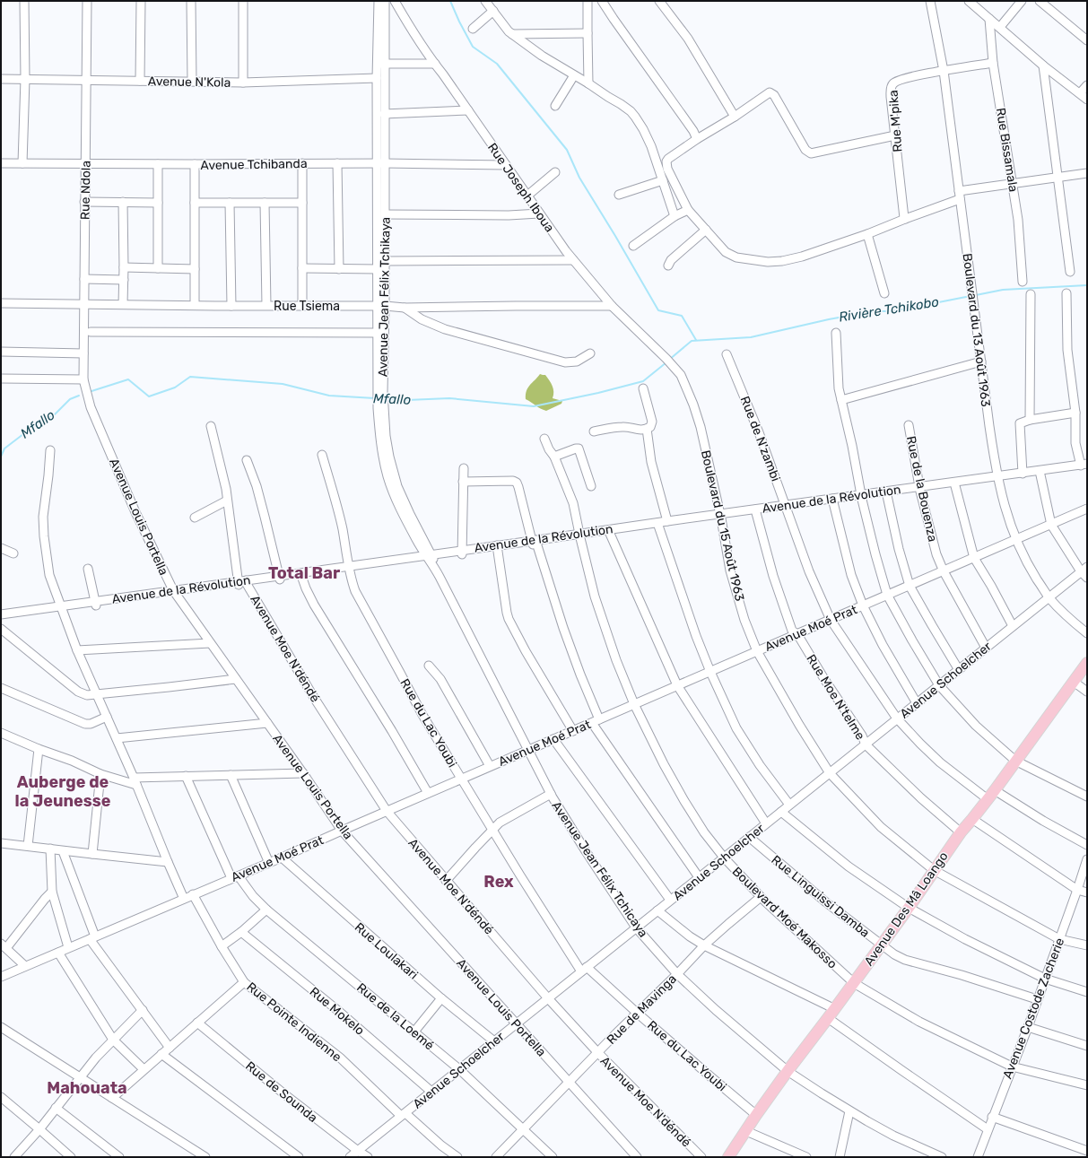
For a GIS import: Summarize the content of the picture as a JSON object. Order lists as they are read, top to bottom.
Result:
{
  "streets": {
    "main road": ["Avenue Des Mâ Loango"],
    "street": [
      "Avenue N'Kola",
      "Rue M'pika",
      "Rue Bissamala",
      "Avenue Tchibanda",
      "Rue Joseph Iboua",
      "Rue Ndola",
      "Avenue Jean Félix Tchikaya",
      "Rue Tsiema",
      "Boulevard du 13 Août 1963",
      "Rue de N'zambi",
      "Rue de la Bouenza",
      "Avenue de la Révolution",
      "Avenue Louis Portella",
      "Boulevard du 15 Août 1963",
      "Avenue Moé Prat",
      "Avenue Moe N'déndé",
      "Avenue Schoelcher",
      "Rue Moe N'telme",
      "Rue du Lac Youbi",
      "Avenue Jean Félix Tchicaya",
      "Rue Linguissi Damba",
      "Boulevard Moé Makosso",
      "Rue Loulakari",
      "Avenue Costode Zacherie",
      "Rue de Mavinga",
      "Rue Mokelo",
      "Rue de la Loemé",
      "Rue Pointe Indienne",
      "Rue de Sounda"
    ]
  },
  "crossings": [
    ["Avenue N'Kola", "Rue Ndola"],
    ["Avenue N'Kola", "Avenue Jean Félix Tchikaya"],
    ["Rue M'pika", "Rue Bissamala"],
    ["Rue M'pika", "Boulevard du 13 Août 1963"],
    ["Avenue Tchibanda", "Rue Joseph Iboua"],
    ["Avenue Tchibanda", "Rue Ndola"],
    ["Avenue Tchibanda", "Avenue Jean Félix Tchikaya"],
    ["Rue Joseph Iboua", "Rue Tsiema"],
    ["Rue Joseph Iboua", "Boulevard du 15 Août 1963"],
    ["Rue Ndola", "Rue Tsiema"],
    ["Rue Ndola", "Avenue Louis Portella"],
    ["Avenue Jean Félix Tchikaya", "Rue Tsiema"],
    ["Avenue Jean Félix Tchikaya", "Avenue de la Révolution"],
    ["Avenue Jean Félix Tchikaya", "Avenue Jean Félix Tchicaya"],
    ["Boulevard du 13 Août 1963", "Avenue de la Révolution"],
    ["Boulevard du 13 Août 1963", "Avenue Moé Prat"],
    ["Boulevard du 13 Août 1963", "Avenue Schoelcher"],
    ["Rue de N'zambi", "Avenue de la Révolution"],
    ["Rue de N'zambi", "Avenue Moé Prat"],
    ["Rue de N'zambi", "Avenue Schoelcher"],
    ["Rue de N'zambi", "Avenue Des Mâ Loango"],
    ["Rue de la Bouenza", "Avenue de la Révolution"],
    ["Rue de la Bouenza", "Avenue Moé Prat"],
    ["Rue de la Bouenza", "Avenue Schoelcher"],
    ["Avenue de la Révolution", "Avenue Louis Portella"],
    ["Avenue de la Révolution", "Boulevard du 15 Août 1963"],
    ["Avenue de la Révolution", "Avenue Moe N'déndé"],
    ["Avenue de la Révolution", "Rue Moe N'telme"],
    ["Avenue de la Révolution", "Rue du Lac Youbi"],
    ["Avenue de la Révolution", "Avenue Jean Félix Tchicaya"],
    ["Avenue de la Révolution", "Boulevard Moé Makosso"],
    ["Avenue Louis Portella", "Avenue Moé Prat"],
    ["Avenue Louis Portella", "Avenue Schoelcher"],
    ["Avenue Louis Portella", "Rue de Mavinga"],
    ["Boulevard du 15 Août 1963", "Avenue Moé Prat"],
    ["Boulevard du 15 Août 1963", "Avenue Schoelcher"],
    ["Boulevard du 15 Août 1963", "Avenue Des Mâ Loango"],
    ["Boulevard du 15 Août 1963", "Avenue Costode Zacherie"],
    ["Avenue Moé Prat", "Avenue Moe N'déndé"],
    ["Avenue Moé Prat", "Rue Moe N'telme"],
    ["Avenue Moé Prat", "Rue du Lac Youbi"],
    ["Avenue Moé Prat", "Avenue Jean Félix Tchicaya"],
    ["Avenue Moé Prat", "Boulevard Moé Makosso"],
    ["Avenue Moé Prat", "Rue Loulakari"],
    ["Avenue Moé Prat", "Rue de la Loemé"],
    ["Avenue Moé Prat", "Rue Pointe Indienne"],
    ["Avenue Moe N'déndé", "Avenue Schoelcher"],
    ["Avenue Moe N'déndé", "Rue de Mavinga"],
    ["Avenue Schoelcher", "Rue Moe N'telme"],
    ["Avenue Schoelcher", "Rue du Lac Youbi"],
    ["Avenue Schoelcher", "Avenue Jean Félix Tchicaya"],
    ["Avenue Schoelcher", "Rue Linguissi Damba"],
    ["Avenue Schoelcher", "Boulevard Moé Makosso"],
    ["Avenue Schoelcher", "Rue Loulakari"],
    ["Avenue Schoelcher", "Rue Mokelo"],
    ["Avenue Schoelcher", "Rue de la Loemé"],
    ["Avenue Schoelcher", "Rue Pointe Indienne"],
    ["Avenue Schoelcher", "Rue de Sounda"],
    ["Rue Moe N'telme", "Avenue Des Mâ Loango"],
    ["Rue du Lac Youbi", "Avenue Des Mâ Loango"],
    ["Rue du Lac Youbi", "Rue de Mavinga"],
    ["Avenue Jean Félix Tchicaya", "Avenue Des Mâ Loango"],
    ["Avenue Jean Félix Tchicaya", "Rue de Mavinga"],
    ["Rue Linguissi Damba", "Avenue Des Mâ Loango"],
    ["Rue Linguissi Damba", "Avenue Costode Zacherie"],
    ["Avenue Des Mâ Loango", "Boulevard Moé Makosso"],
    ["Boulevard Moé Makosso", "Avenue Costode Zacherie"],
    ["Boulevard Moé Makosso", "Rue de Mavinga"],
    ["Rue de Mavinga", "Rue de la Loemé"]
  ],
  "districts": [
    "Total Bar",
    "Auberge de la Jeunesse",
    "Rex",
    "Mahouata"
  ],
  "water": ["Rivière Tchikobo", "Mfallo"]
}
